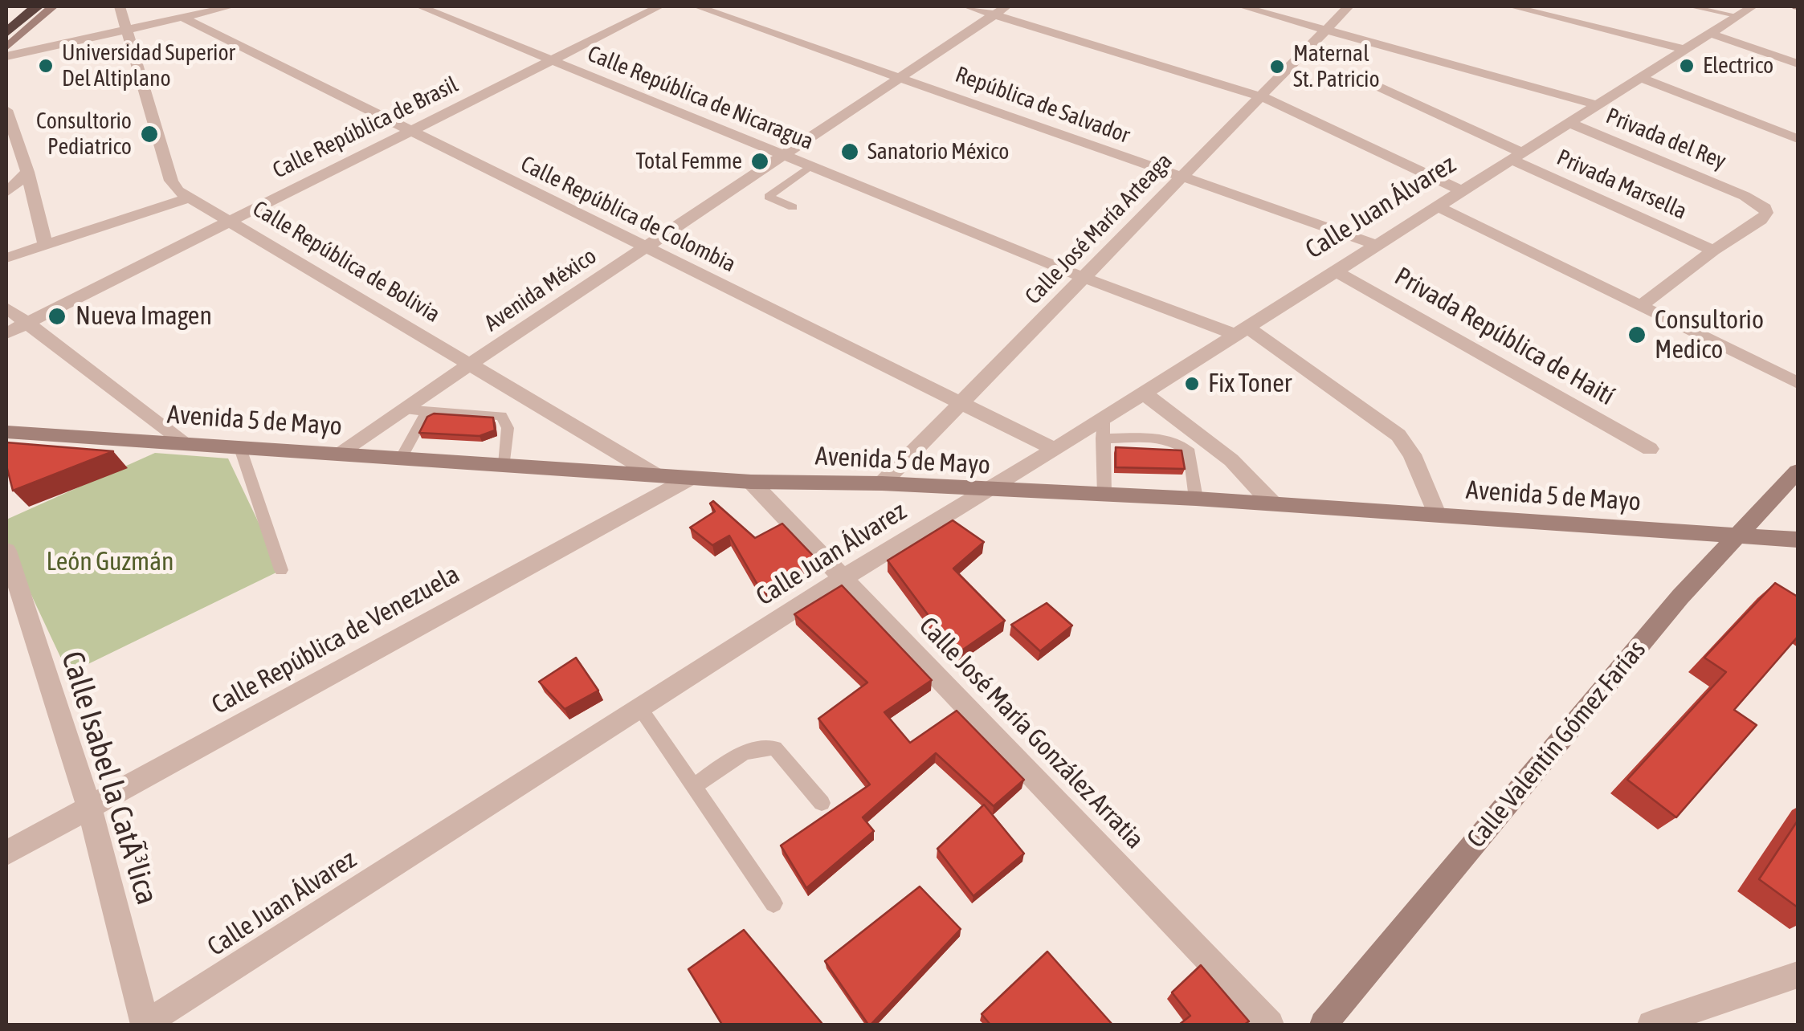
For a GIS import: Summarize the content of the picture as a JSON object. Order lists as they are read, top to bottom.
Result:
{
  "streets": {
    "main road": ["Avenida 5 de Mayo", "Calle Valentín Gómez Farías"],
    "street": [
      "Calle República de Nicaragua",
      "República de Salvador",
      "Calle República de Brasil",
      "Privada del Rey",
      "Privada Marsella",
      "Calle Juan Álvarez",
      "Calle República de Colombia",
      "Calle José María Arteaga",
      "Calle República de Bolivia",
      "Avenida México",
      "Privada República de Haití",
      "Calle República de Venezuela",
      "Calle José María González Arratia",
      "Calle Isabel la CatÃ³lica"
    ]
  },
  "crossings": [
    ["Calle República de Nicaragua", "Calle República de Brasil"],
    ["Calle República de Nicaragua", "Calle Juan Álvarez"],
    ["Calle República de Nicaragua", "Calle José María Arteaga"],
    ["Calle República de Nicaragua", "Avenida México"],
    ["Calle República de Nicaragua", "Avenida 5 de Mayo"],
    ["República de Salvador", "Calle Juan Álvarez"],
    ["República de Salvador", "Calle José María Arteaga"],
    ["República de Salvador", "Avenida México"],
    ["Calle República de Brasil", "Calle República de Colombia"],
    ["Calle República de Brasil", "Calle República de Bolivia"],
    ["Privada del Rey", "Privada Marsella"],
    ["Privada del Rey", "Calle Juan Álvarez"],
    ["Privada Marsella", "Calle Juan Álvarez"],
    ["Calle Juan Álvarez", "Calle República de Colombia"],
    ["Calle Juan Álvarez", "Privada República de Haití"],
    ["Calle Juan Álvarez", "Avenida 5 de Mayo"],
    ["Calle Juan Álvarez", "Calle José María González Arratia"],
    ["Calle Juan Álvarez", "Calle Isabel la CatÃ³lica"],
    ["Calle República de Colombia", "Calle José María Arteaga"],
    ["Calle República de Colombia", "Avenida México"],
    ["Calle José María Arteaga", "Avenida 5 de Mayo"],
    ["Calle República de Bolivia", "Avenida México"],
    ["Calle República de Bolivia", "Avenida 5 de Mayo"],
    ["Avenida México", "Avenida 5 de Mayo"],
    ["Avenida 5 de Mayo", "Calle República de Venezuela"],
    ["Avenida 5 de Mayo", "Calle José María González Arratia"],
    ["Avenida 5 de Mayo", "Calle Valentín Gómez Farías"],
    ["Calle República de Venezuela", "Calle Isabel la CatÃ³lica"]
  ],
  "parks": ["León Guzmán"],
  "places": [
    "Universidad Superior Del Altiplano",
    "Electrico",
    "Maternal St. Patricio",
    "Consultorio Pediatrico",
    "Sanatorio México",
    "Total Femme",
    "Nueva Imagen",
    "Consultorio Medico",
    "Fix Toner"
  ]
}
